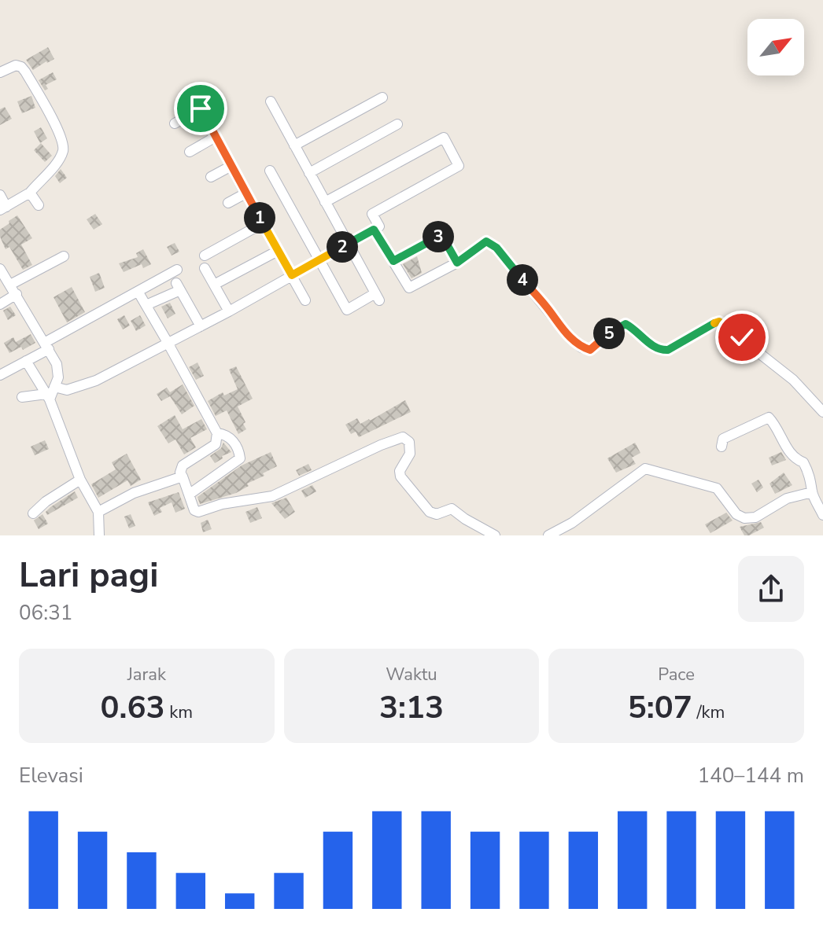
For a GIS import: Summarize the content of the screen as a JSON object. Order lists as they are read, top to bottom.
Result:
{
  "north": "top right",
  "page": {
    "pins": [
      "1",
      "3",
      "2",
      "4",
      "5"
    ],
    "heading": ["Lari pagi", "06:31"],
    "stats": [
      ["Jarak", "0.63 km"],
      ["Waktu", "3:13"],
      ["Pace", "5:07 /km"]
    ],
    "chart": ["Elevasi", "140–144 m"]
  }
}
